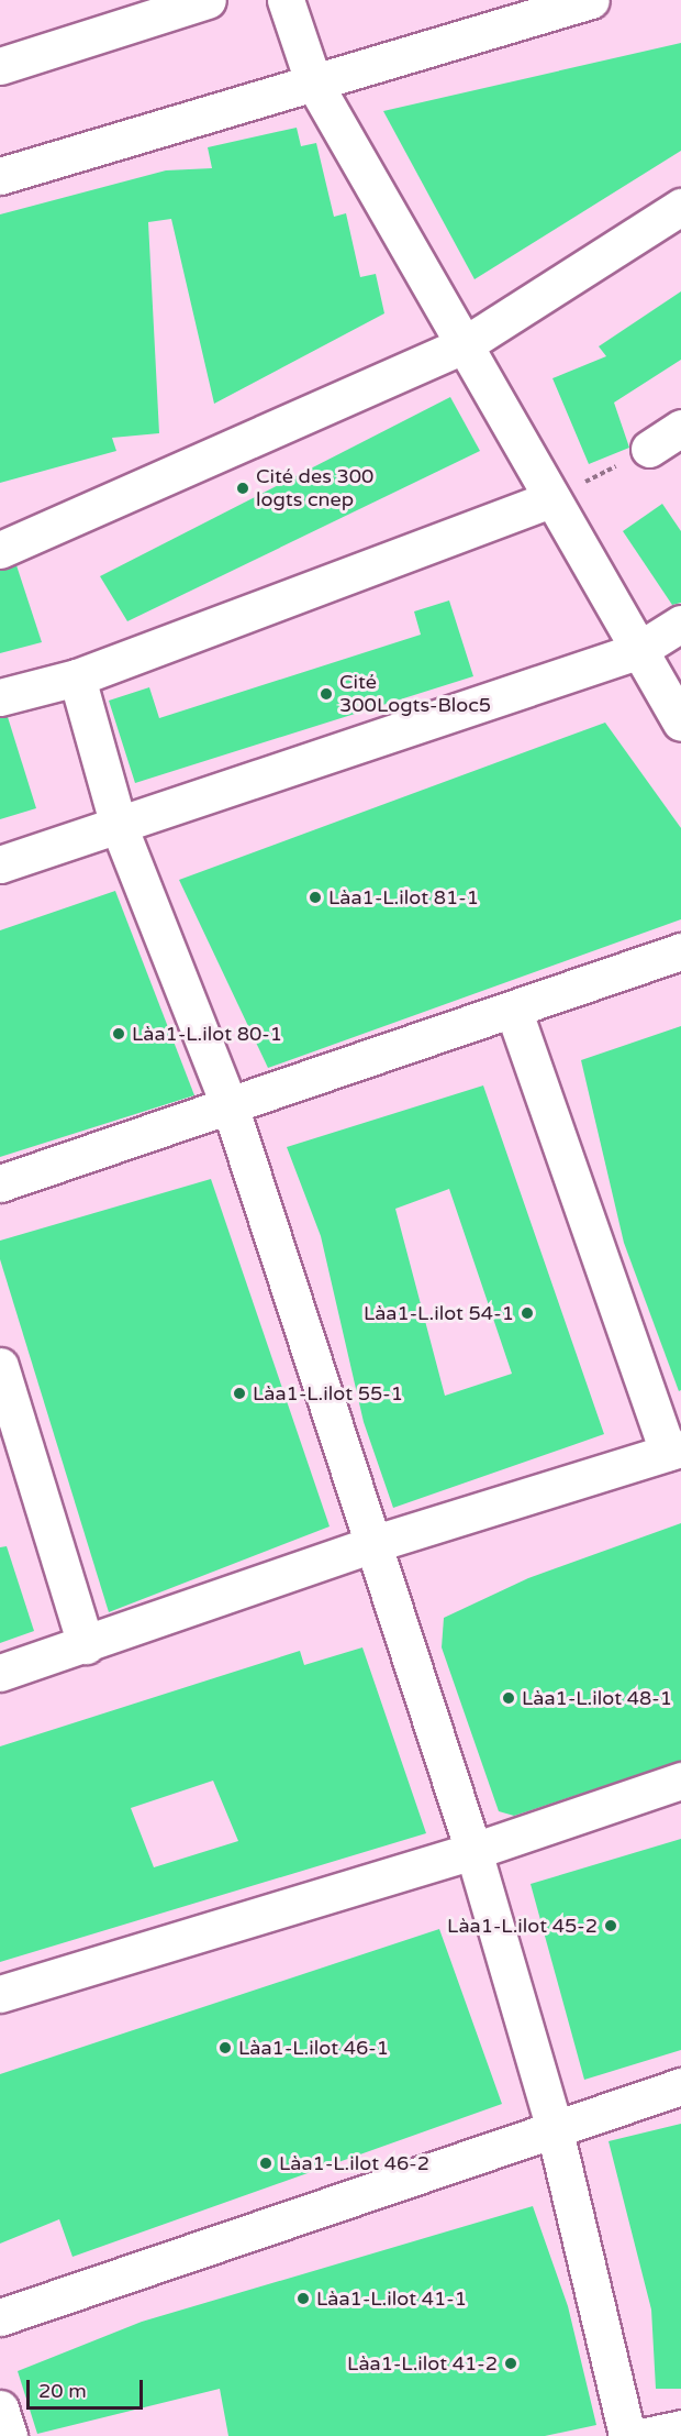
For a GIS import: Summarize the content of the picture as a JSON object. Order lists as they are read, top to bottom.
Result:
{
  "places": [
    "Cité des 300 logts cnep",
    "Cité 300Logts-Bloc5",
    "Làa1-L.ilot 81-1",
    "Làa1-L.ilot 80-1",
    "Làa1-L.ilot 54-1",
    "Làa1-L.ilot 55-1",
    "Làa1-L.ilot 48-1",
    "Làa1-L.ilot 45-2",
    "Làa1-L.ilot 46-1",
    "Làa1-L.ilot 46-2",
    "Làa1-L.ilot 41-1",
    "Làa1-L.ilot 41-2"
  ],
  "scale_bar": "20 m"
}
